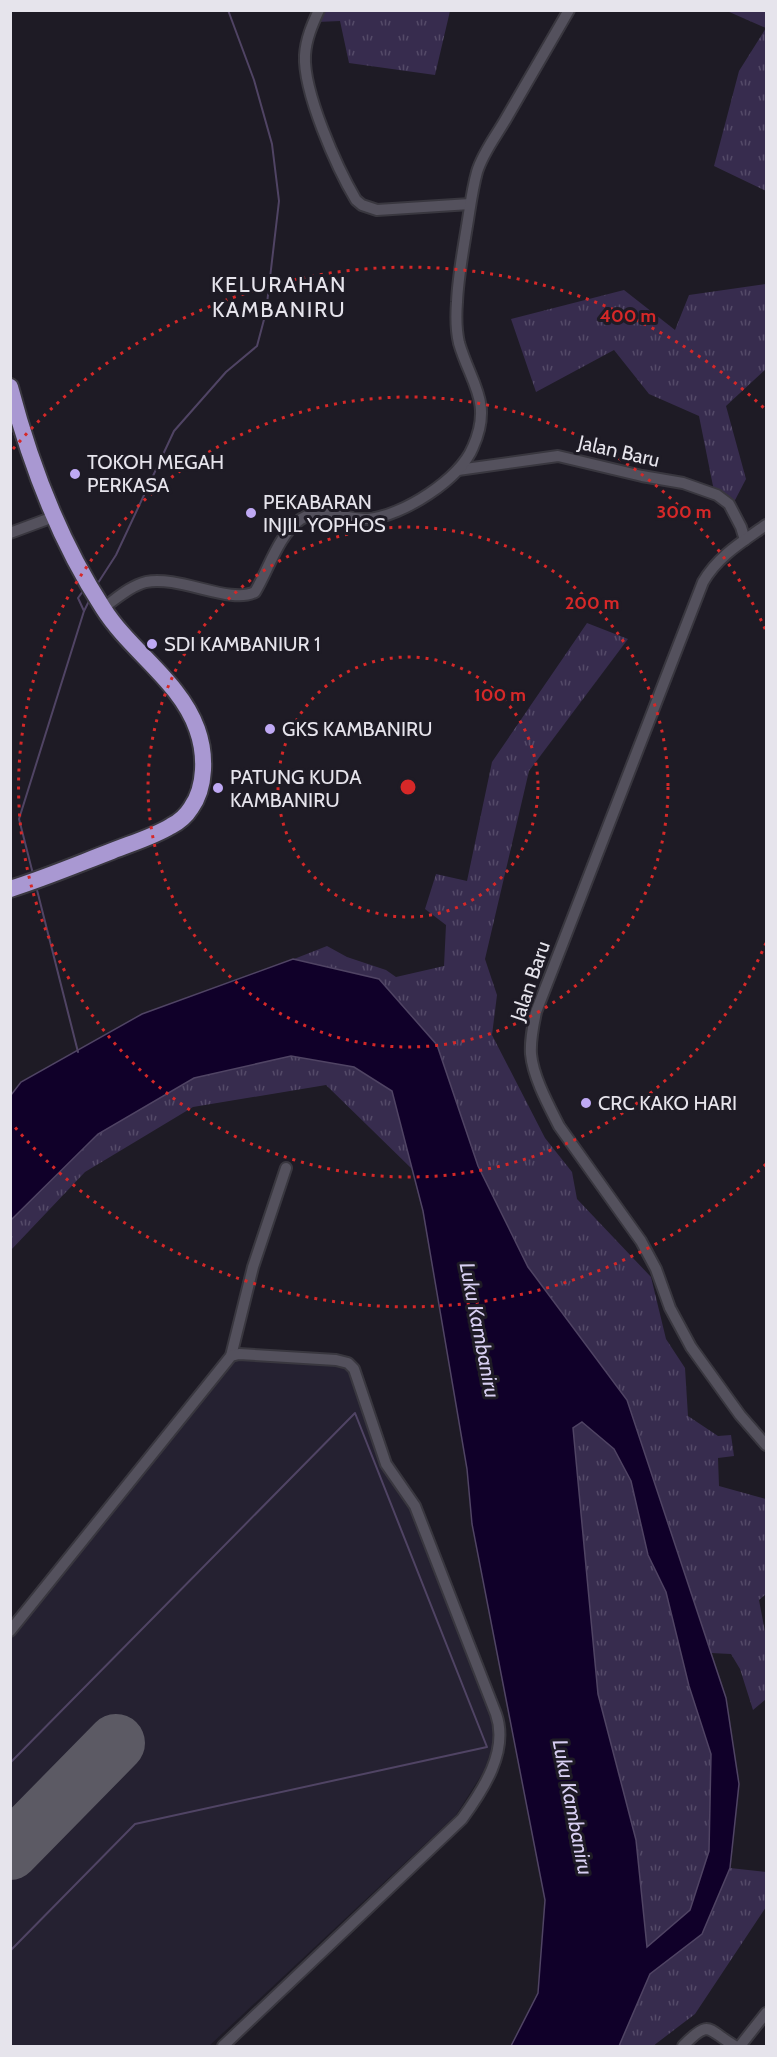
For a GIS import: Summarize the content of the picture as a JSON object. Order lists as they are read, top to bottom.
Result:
{
  "streets": {
    "street": ["Jalan Baru"]
  },
  "districts": ["KELURAHAN KAMBANIRU"],
  "water": ["Luku Kambaniru"],
  "places": [
    "TOKOH MEGAH PERKASA",
    "PEKABARAN INJIL YOPHOS",
    "SDI KAMBANIUR 1",
    "GKS KAMBANIRU",
    "PATUNG KUDA KAMBANIRU",
    "CRC KAKO HARI"
  ],
  "rings": [
    "400 m",
    "300 m",
    "200 m",
    "100 m"
  ]
}
